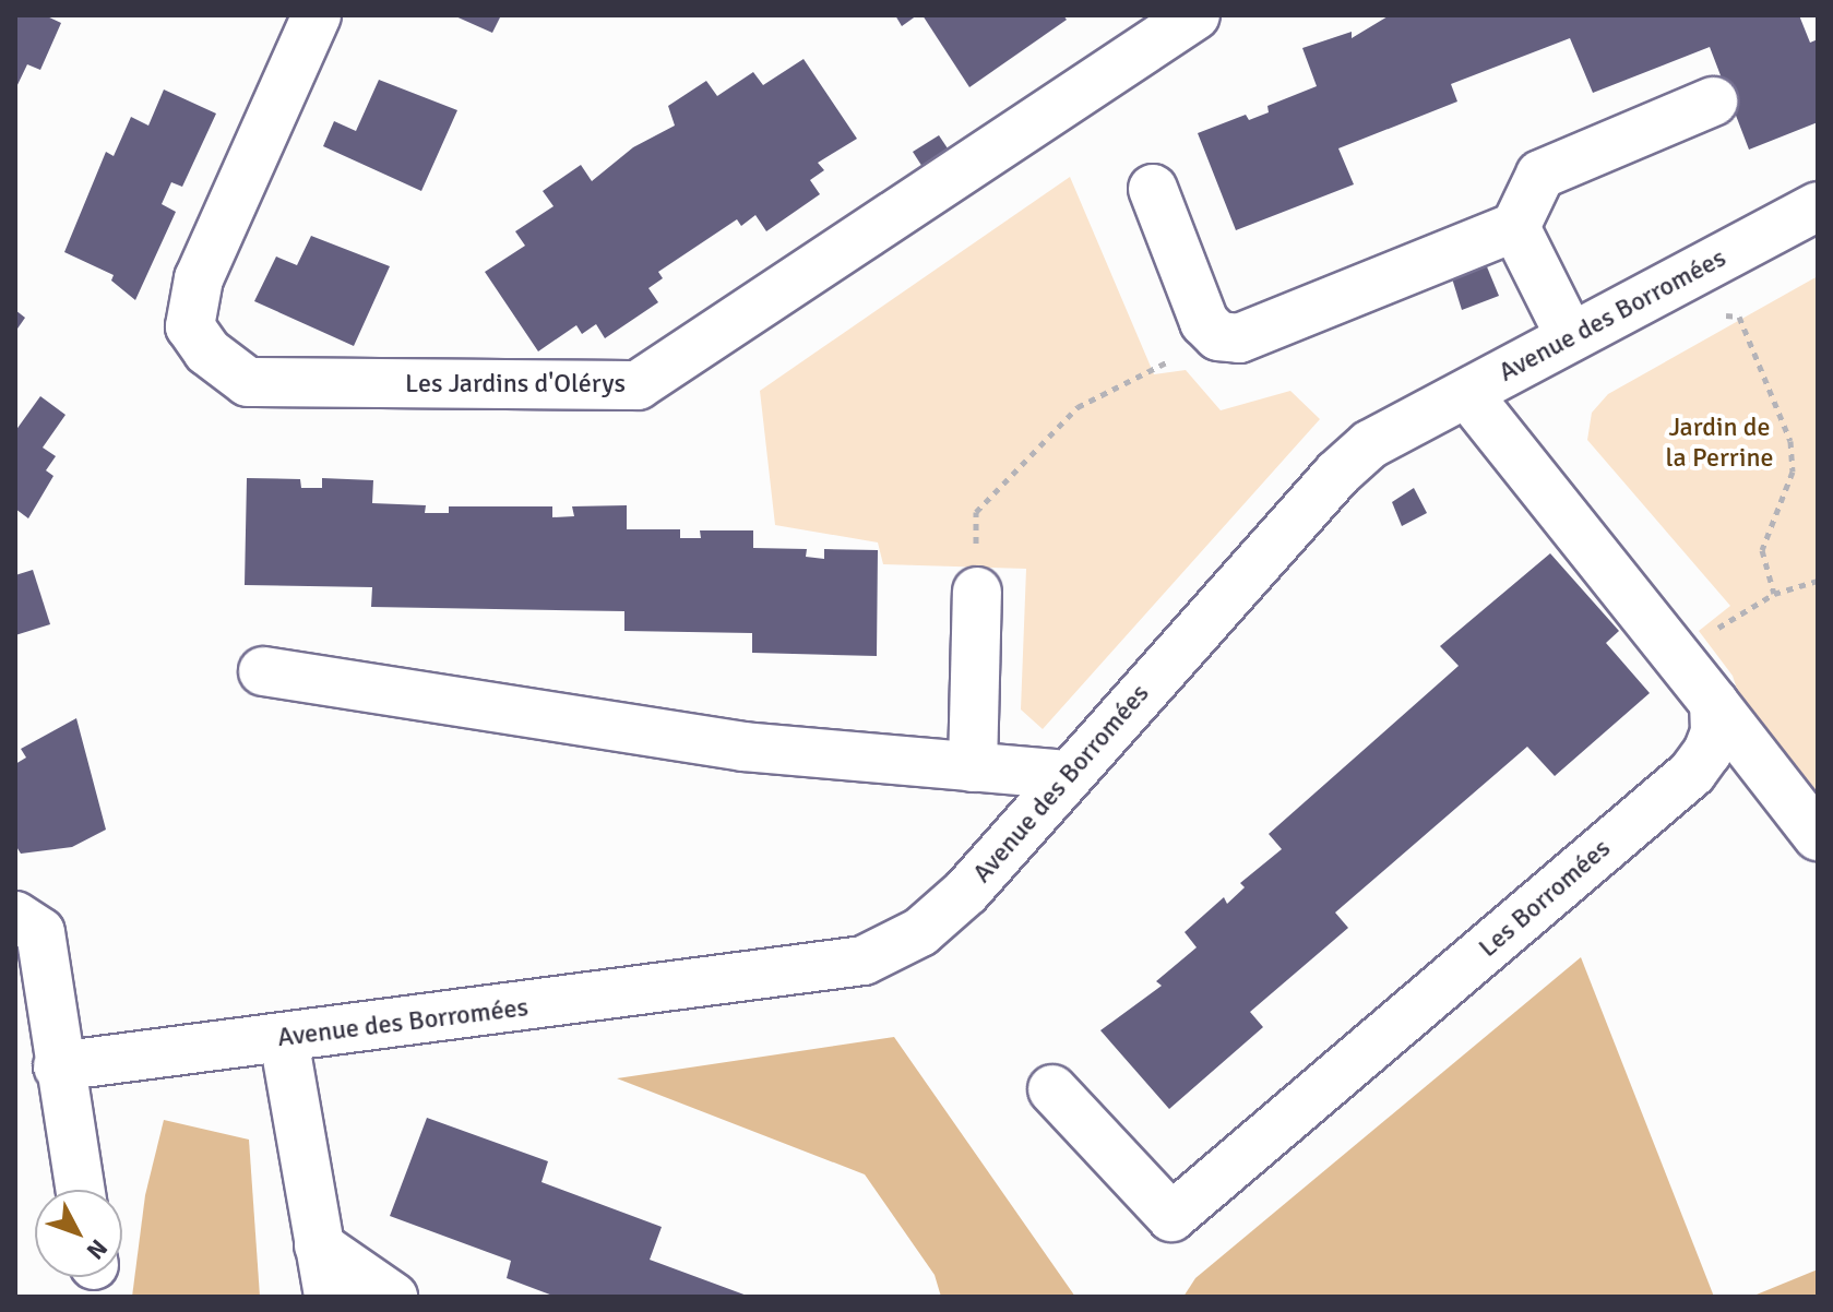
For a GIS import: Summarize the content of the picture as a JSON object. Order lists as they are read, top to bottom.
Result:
{
  "streets": {
    "street": ["Avenue des Borromées", "Les Jardins d'Olérys", "Les Borromées"]
  },
  "parks": ["Jardin de la Perrine"],
  "north": "bottom right"
}
